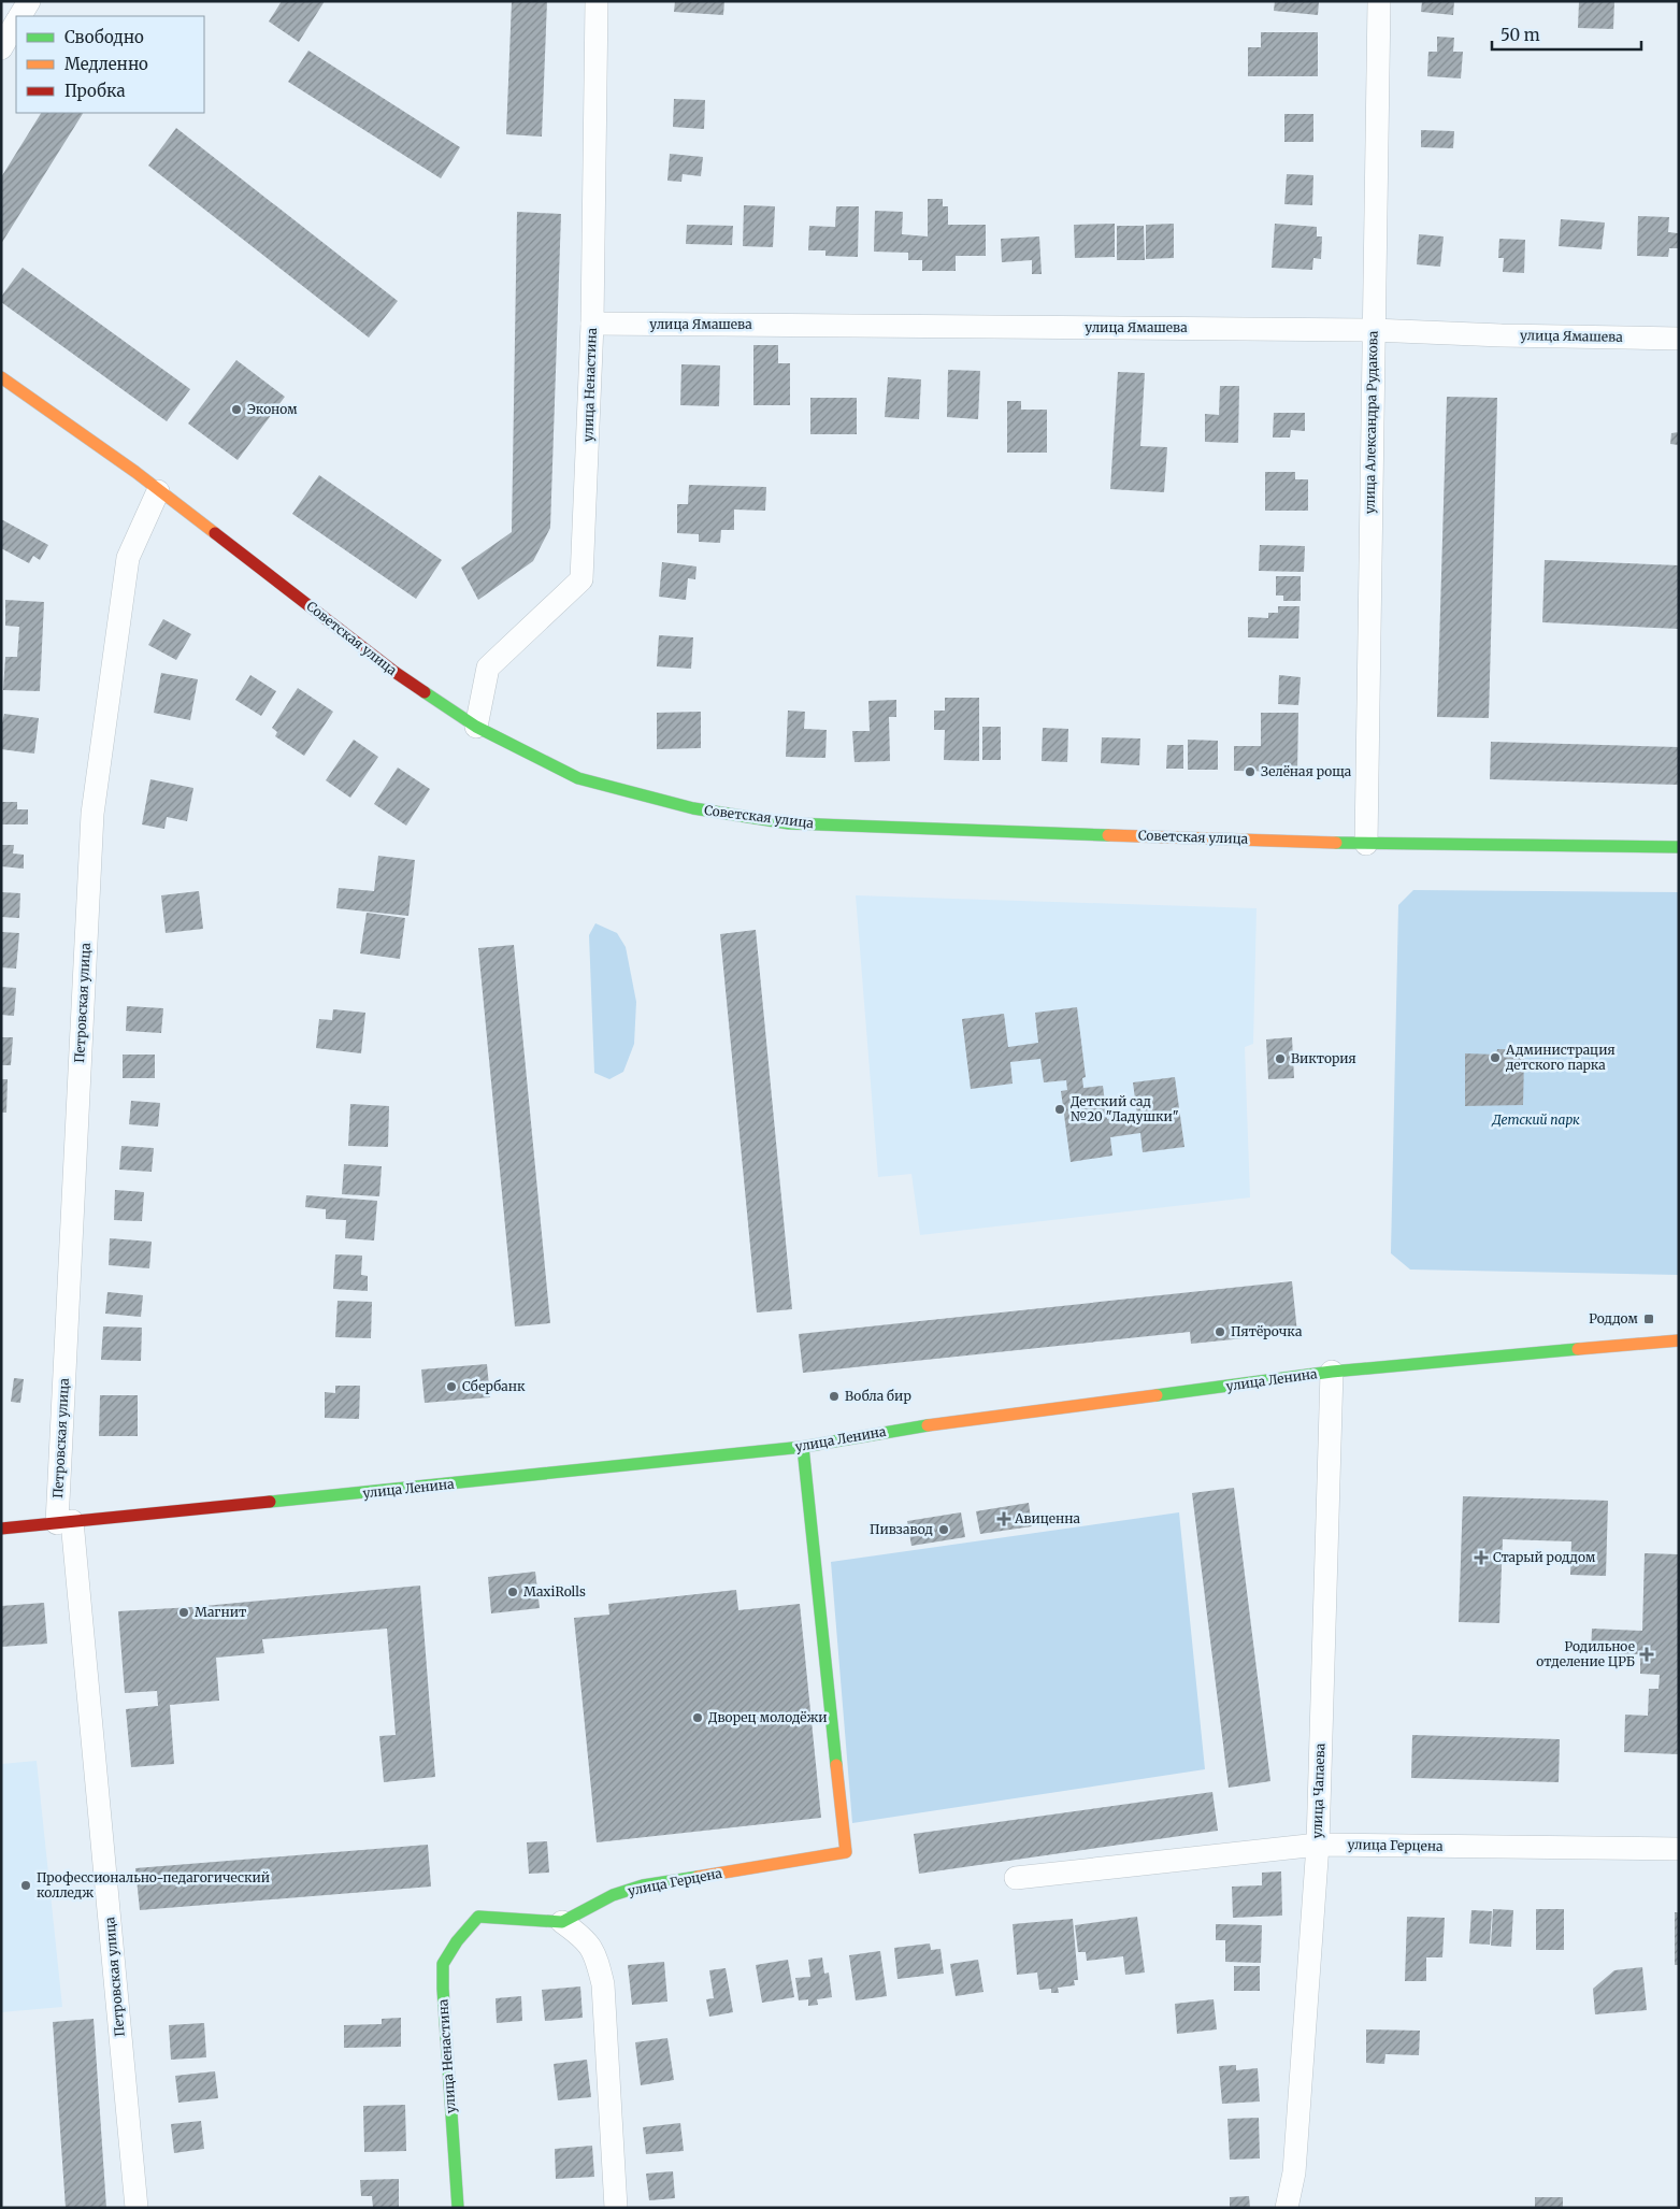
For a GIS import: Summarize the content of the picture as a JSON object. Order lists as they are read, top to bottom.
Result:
{
  "streets": {
    "street": [
      "улица Ямашева",
      "улица Ненастина",
      "улица Александра Рудакова",
      "Советская улица",
      "Петровская улица",
      "улица Ленина",
      "улица Чапаева",
      "улица Герцена"
    ]
  },
  "crossings": [
    ["улица Ямашева", "улица Ненастина"],
    ["улица Ямашева", "улица Александра Рудакова"],
    ["улица Ненастина", "Советская улица"],
    ["улица Ненастина", "улица Герцена"],
    ["улица Александра Рудакова", "Советская улица"],
    ["Советская улица", "Петровская улица"],
    ["Петровская улица", "улица Ленина"],
    ["улица Ленина", "улица Чапаева"],
    ["улица Ленина", "улица Герцена"],
    ["улица Чапаева", "улица Герцена"]
  ],
  "parks": ["Детский парк"],
  "places": {
    "other": [
      "Эконом",
      "Зелёная роща",
      "Администрация детского парка",
      "Виктория",
      "Детский сад №20 \"Ладушки\"",
      "Пятёрочка",
      "Сбербанк",
      "Вобла бир",
      "Пивзавод",
      "MaxiRolls",
      "Магнит",
      "Дворец молодёжи",
      "Профессионально-педагогический колледж"
    ],
    "transit": ["Роддом"],
    "health": ["Авиценна", "Старый роддом", "Родильное отделение ЦРБ"]
  },
  "legend": ["Свободно", "Медленно", "Пробка"],
  "scale_bar": "50 m"
}
